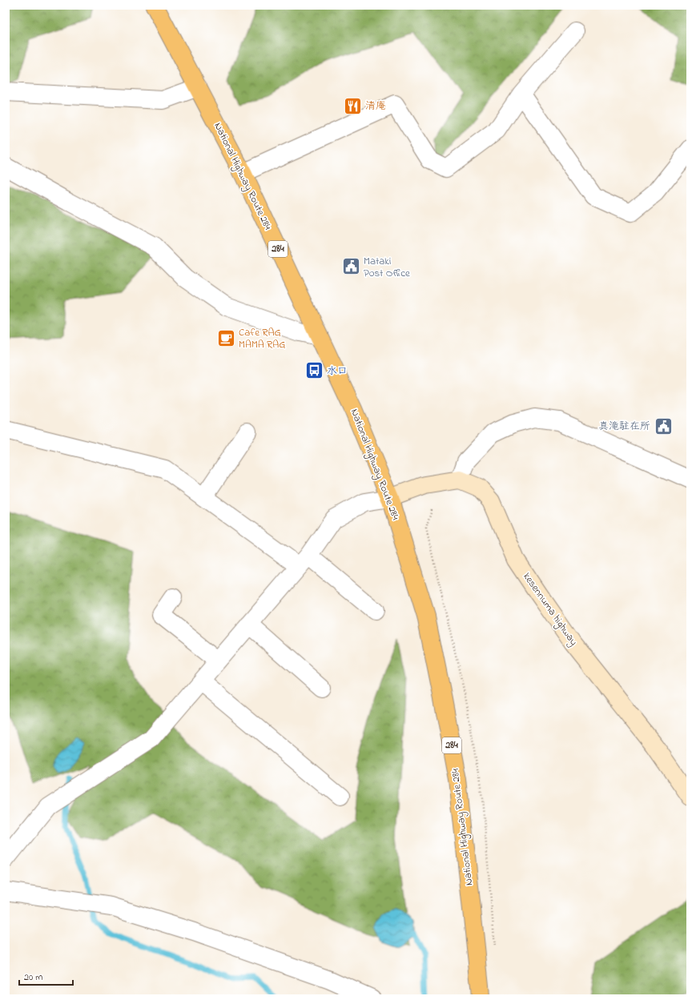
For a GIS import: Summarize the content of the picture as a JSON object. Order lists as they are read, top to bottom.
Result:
{
  "streets": {
    "highway": ["National Highway Route 284", "284"],
    "street": ["kesennuma highway"]
  },
  "places": {
    "restaurant": ["清庵"],
    "public building": ["Mataki Post Office", "真滝駐在所"],
    "cafe": ["Cafe RAG MAMA RAG"],
    "bus stop": ["水口"]
  },
  "scale_bar": "20 m"
}
